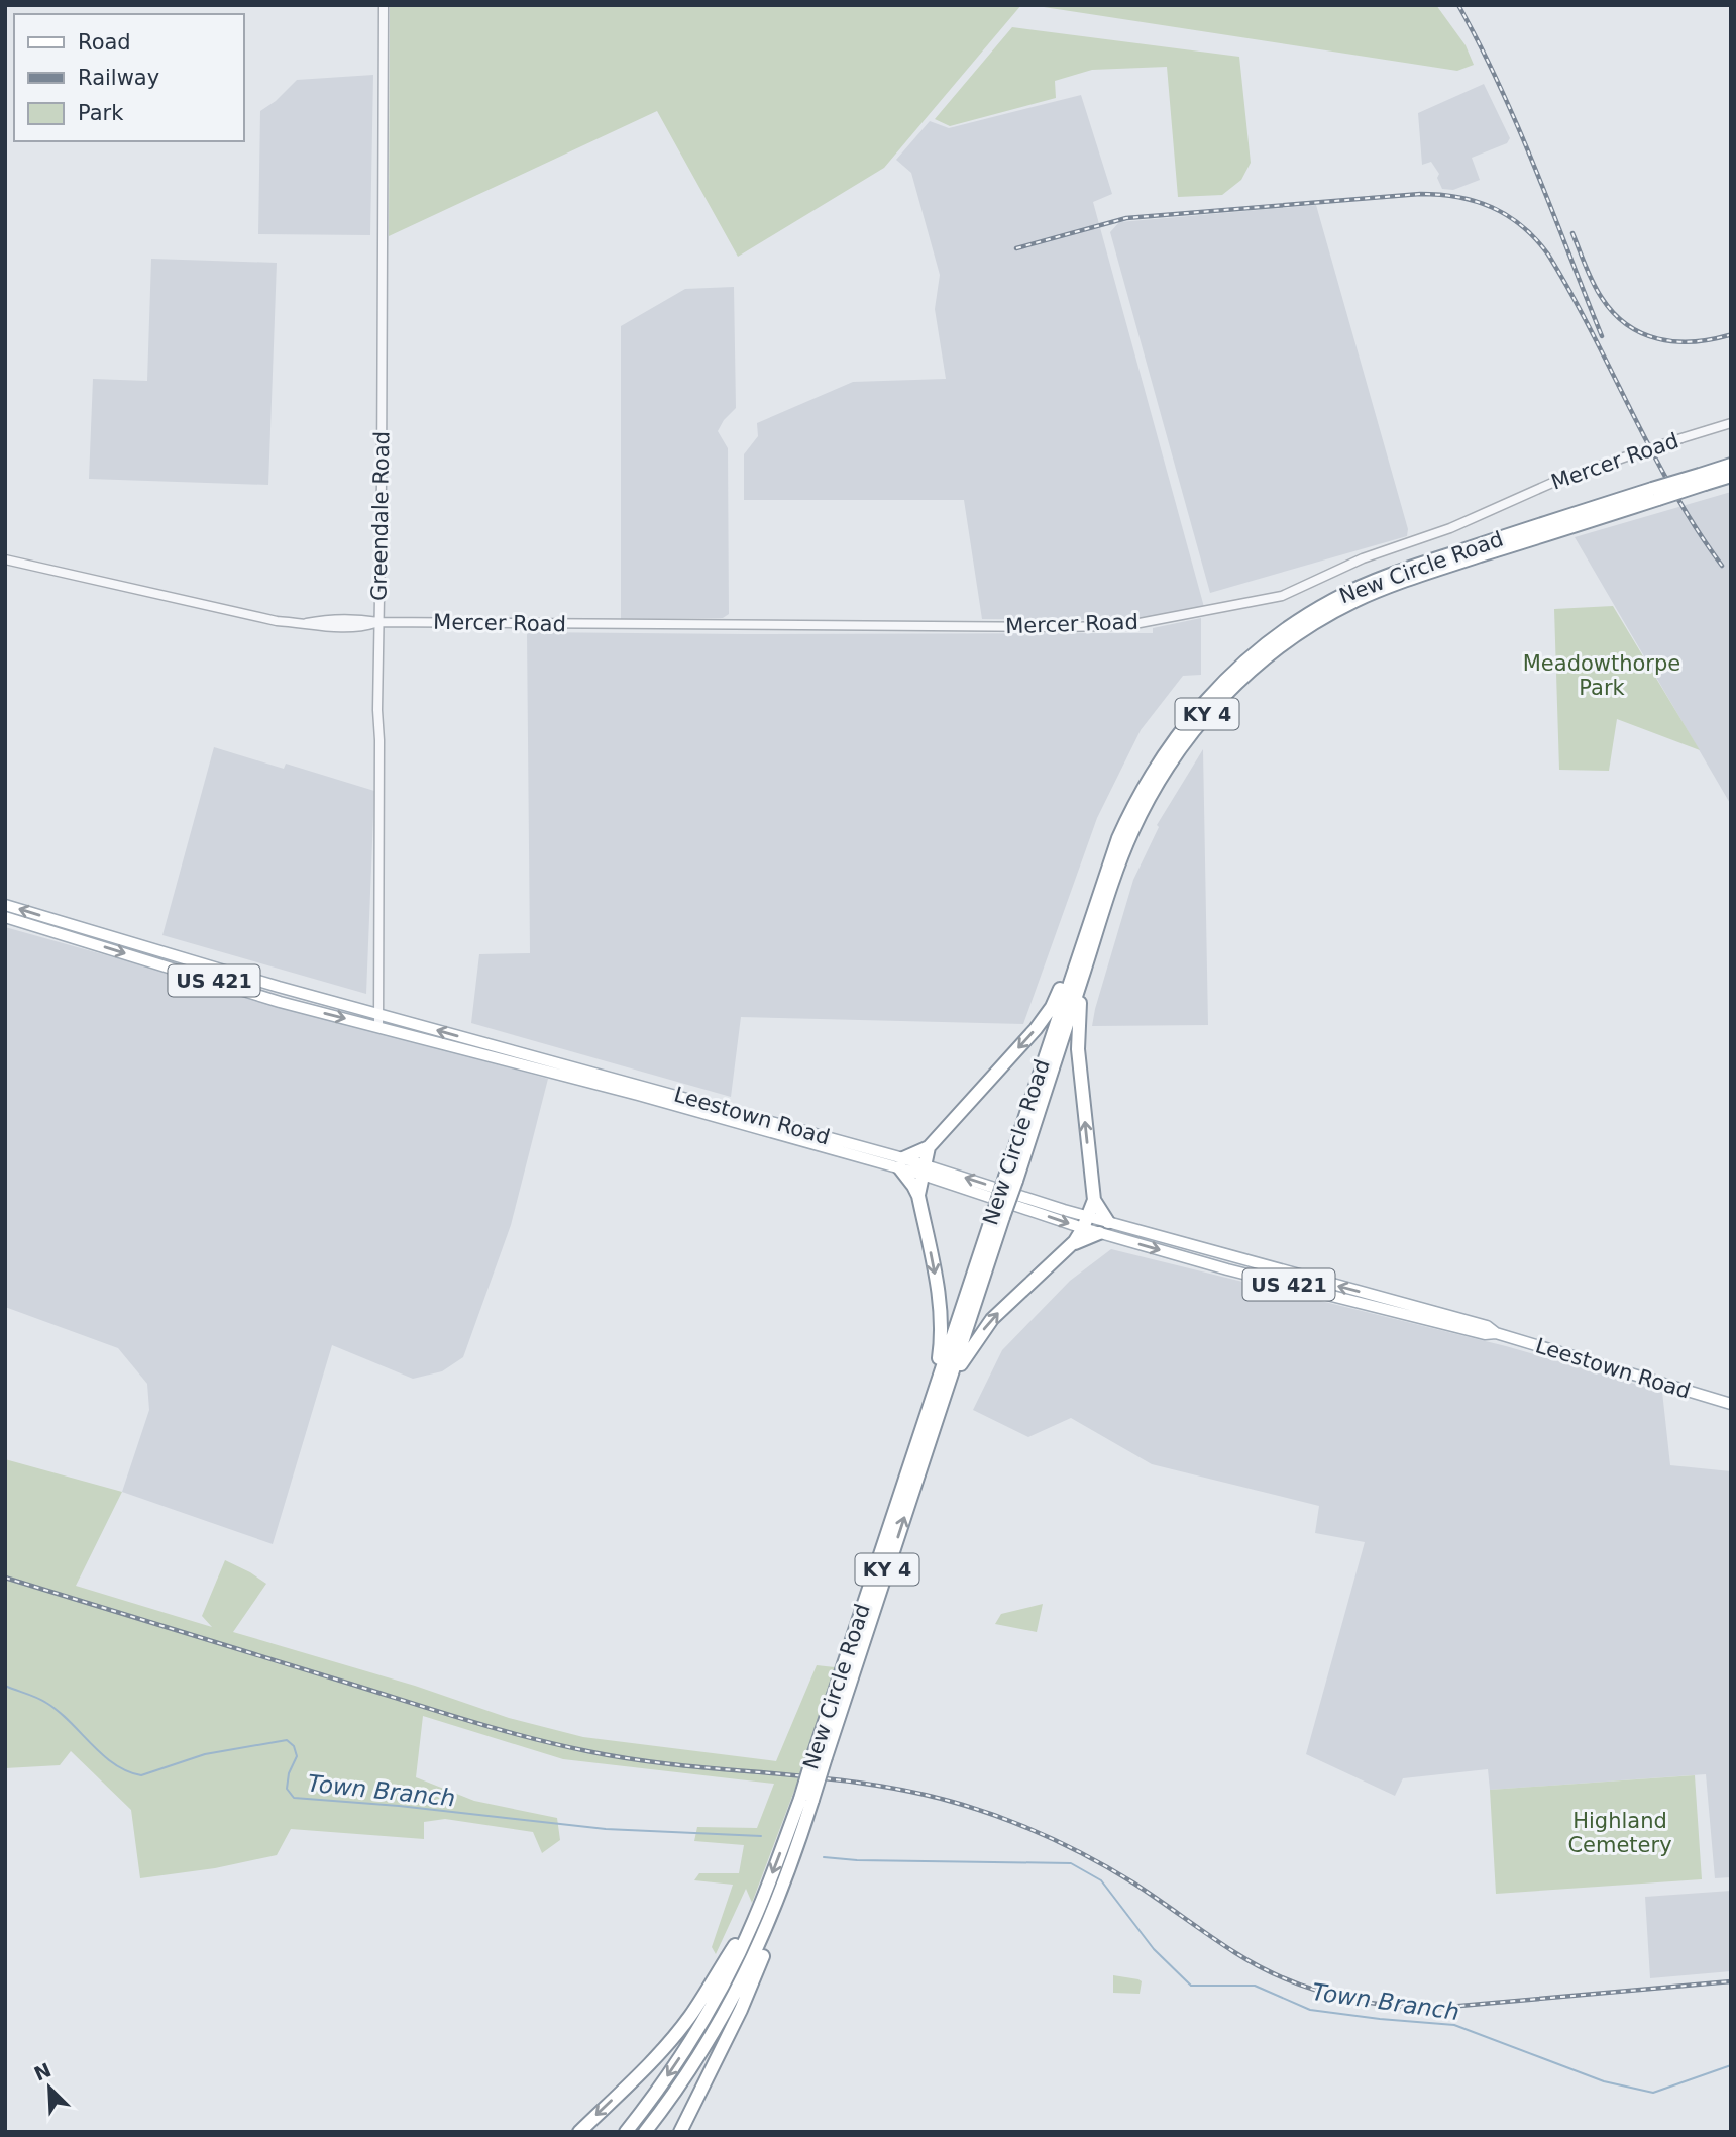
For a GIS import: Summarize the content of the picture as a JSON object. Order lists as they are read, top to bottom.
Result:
{
  "streets": {
    "highway": ["New Circle Road", "KY 4"],
    "main road": ["US 421", "Leestown Road"],
    "street": ["Mercer Road", "Greendale Road"]
  },
  "crossings": [
    ["Mercer Road", "Greendale Road"],
    ["Greendale Road", "Leestown Road"]
  ],
  "water": ["Town Branch"],
  "parks": ["Meadowthorpe Park", "Highland Cemetery"],
  "legend": ["Road", "Railway", "Park"],
  "north": "top left"
}
